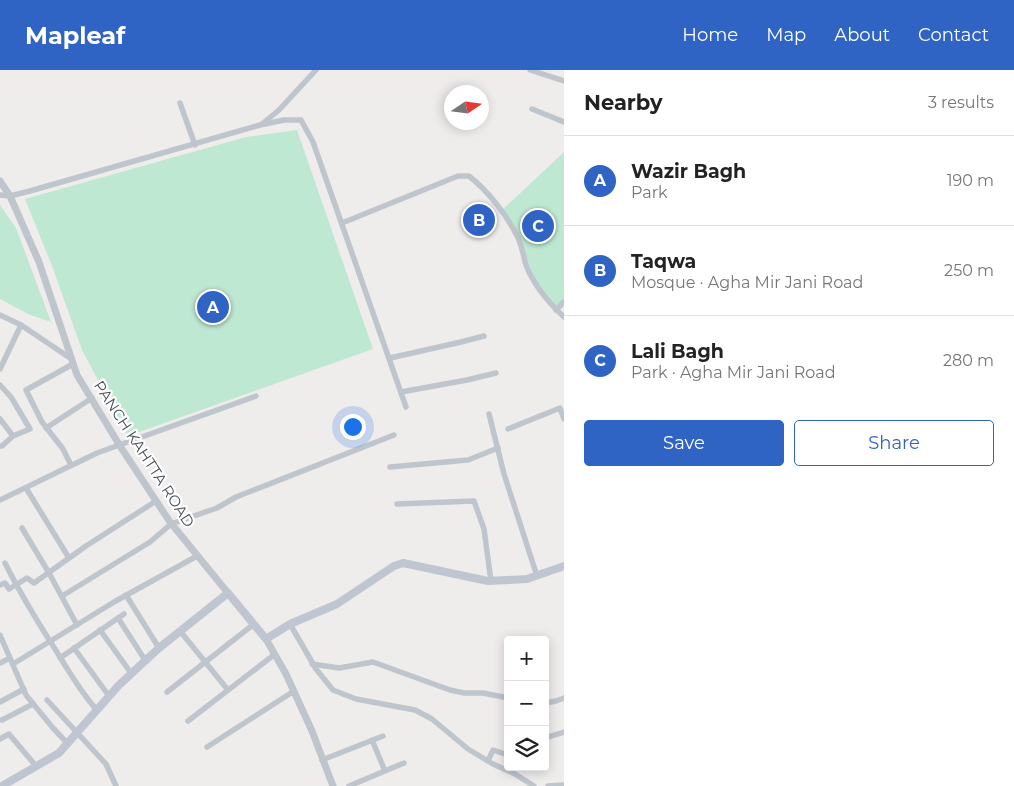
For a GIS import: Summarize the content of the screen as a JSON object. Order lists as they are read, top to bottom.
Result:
{
  "streets": {
    "main road": ["PANCH KAHTTA ROAD"]
  },
  "north": "right",
  "page": {
    "header": "Mapleaf",
    "nav": [
      "Home",
      "Map",
      "About",
      "Contact"
    ],
    "heading": ["Nearby", "3 results"],
    "list": [
      {
        "mark": "A",
        "name": "Wazir Bagh",
        "note": "Park",
        "value": "190 m"
      },
      {
        "mark": "B",
        "name": "Taqwa",
        "note": "Mosque · Agha Mir Jani Road",
        "value": "250 m"
      },
      {
        "mark": "C",
        "name": "Lali Bagh",
        "note": "Park · Agha Mir Jani Road",
        "value": "280 m"
      }
    ],
    "pins": ["B", "C", "A"],
    "buttons": ["Save", "Share"],
    "map_buttons": ["+", "−"]
  }
}
